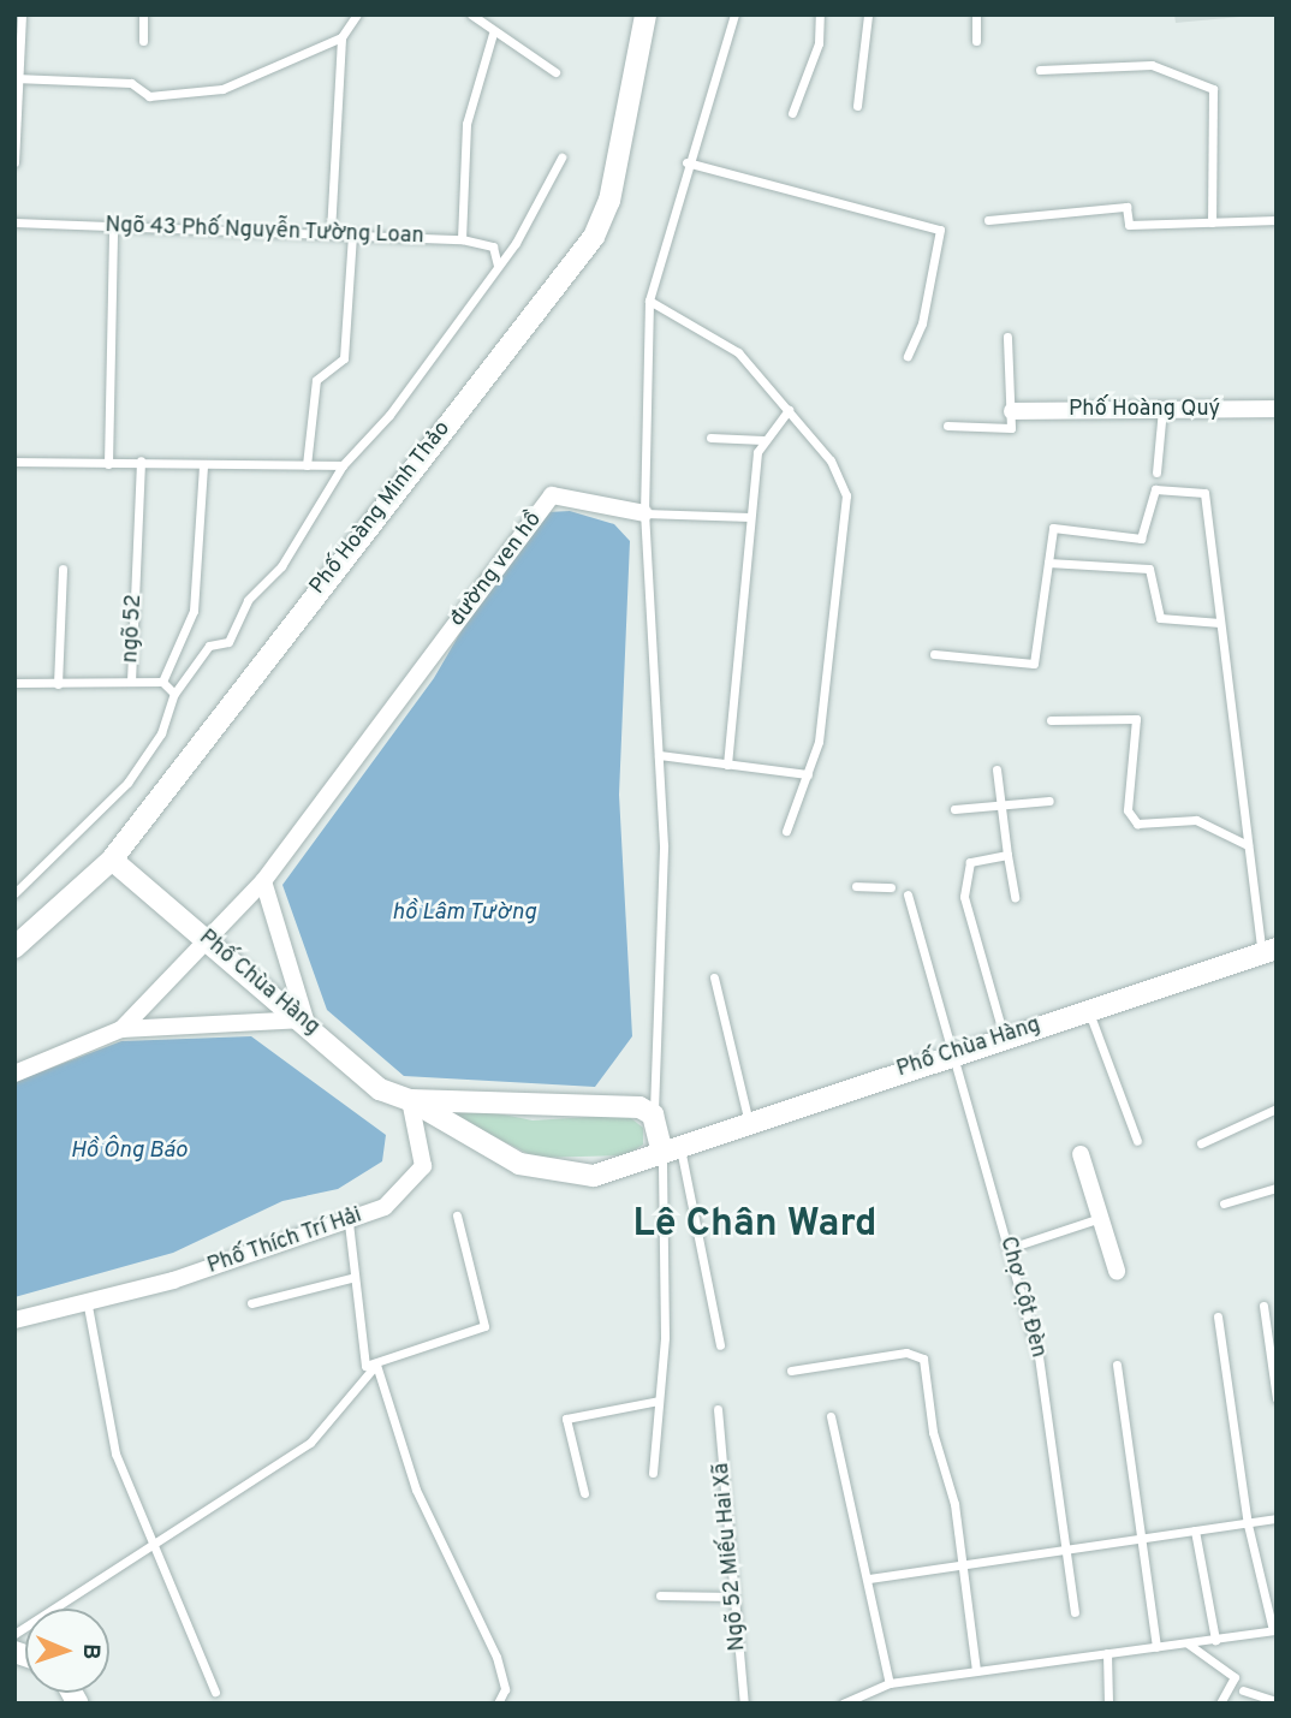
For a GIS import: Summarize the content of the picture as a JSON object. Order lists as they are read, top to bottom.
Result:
{
  "streets": {
    "street": [
      "Phố Hoàng Quý",
      "Phố Hoàng Minh Thảo",
      "đường ven hồ",
      "Phố Chùa Hàng",
      "Phố Thích Trí Hải"
    ],
    "lane": [
      "Ngõ 43 Phố Nguyễn Tường Loan",
      "ngõ 52",
      "Chợ Cột Đèn",
      "Ngõ 52 Miếu Hai Xã"
    ]
  },
  "crossings": [
    ["Phố Hoàng Minh Thảo", "Phố Chùa Hàng"],
    ["Phố Chùa Hàng", "Phố Thích Trí Hải"],
    ["Phố Chùa Hàng", "Chợ Cột Đèn"]
  ],
  "districts": ["Lê Chân Ward"],
  "water": ["hồ Lâm Tường", "Hồ Ông Báo"],
  "north": "right"
}
